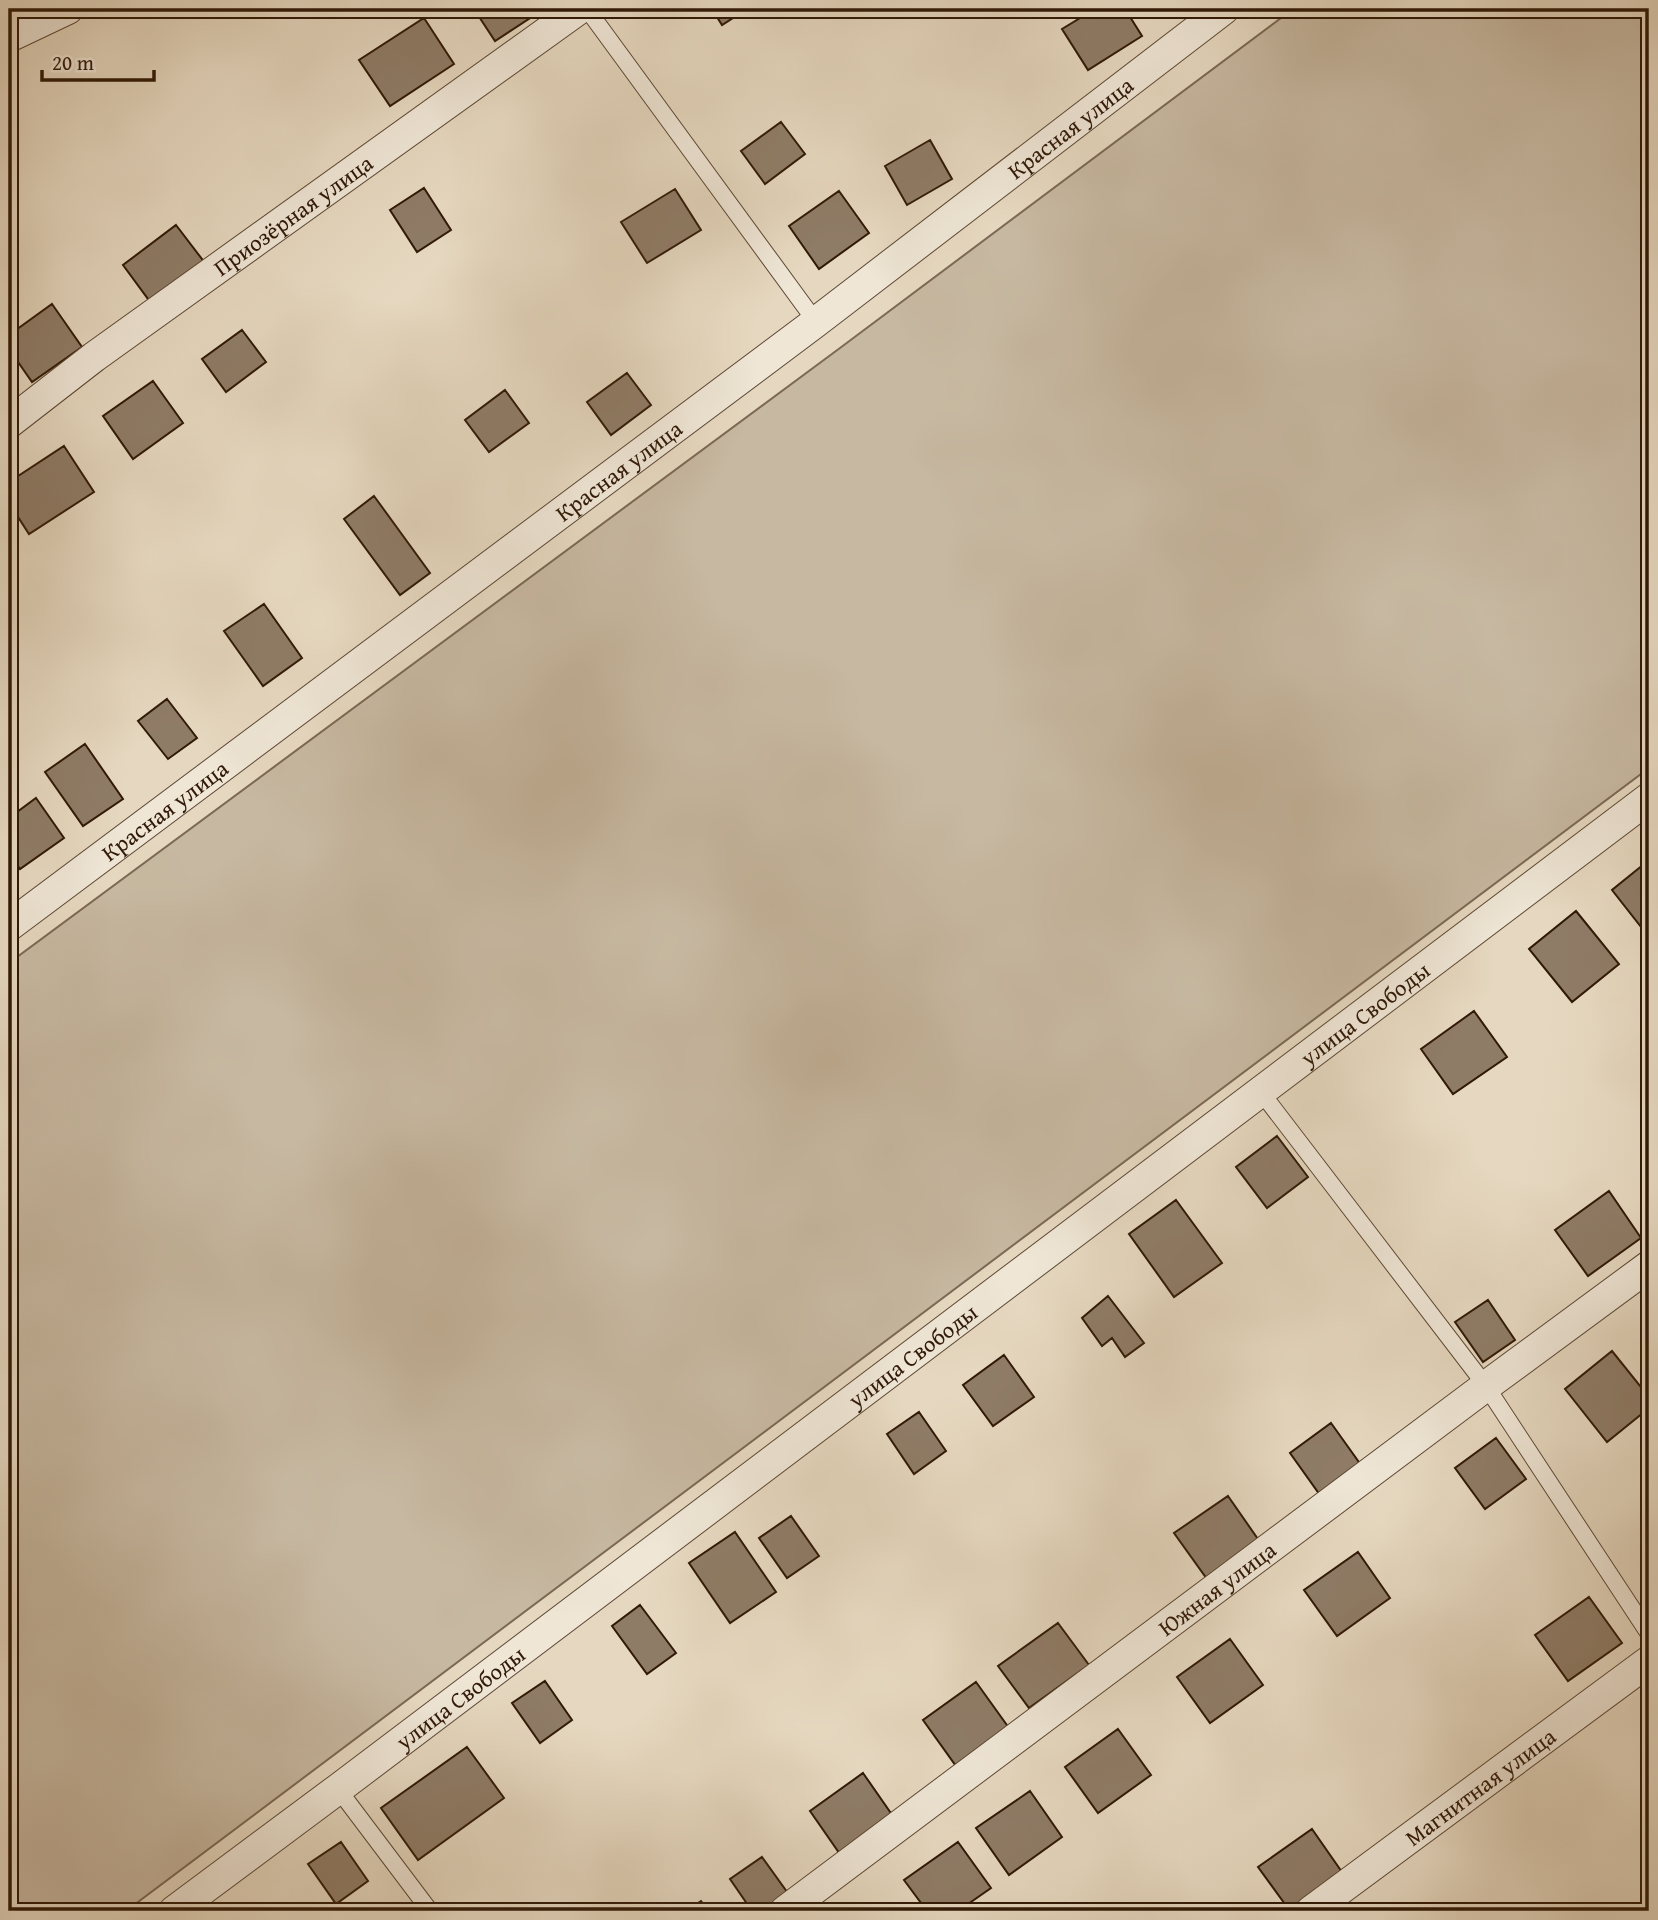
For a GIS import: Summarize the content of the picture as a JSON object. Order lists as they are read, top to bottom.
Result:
{
  "streets": {
    "street": [
      "Красная улица",
      "Приозёрная улица",
      "улица Свободы",
      "Южная улица",
      "Магнитная улица"
    ]
  },
  "scale_bar": "20 m"
}
